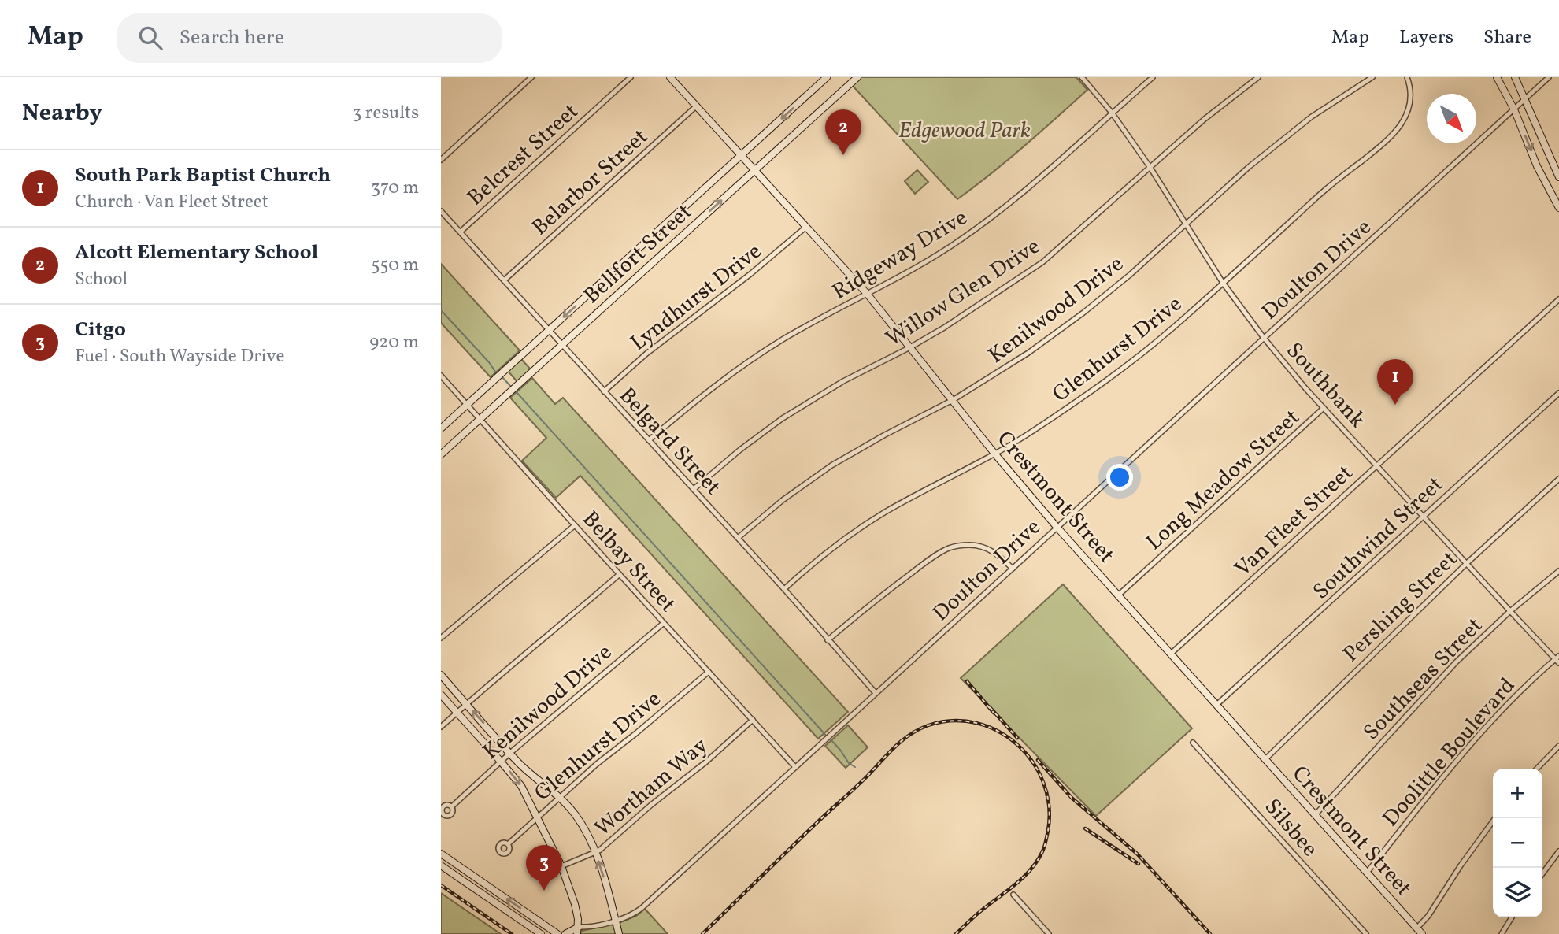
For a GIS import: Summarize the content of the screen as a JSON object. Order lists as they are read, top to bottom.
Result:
{
  "streets": {
    "street": [
      "Belcrest Street",
      "Belarbor Street",
      "Bellfort Street",
      "Ridgeway Drive",
      "Doulton Drive",
      "Willow Glen Drive",
      "Lyndhurst Drive",
      "Kenilwood Drive",
      "Glenhurst Drive",
      "Southbank",
      "Belgard Street",
      "Long Meadow Street",
      "Crestmont Street",
      "Van Fleet Street",
      "Southwind Street",
      "Belbay Street",
      "Pershing Street",
      "Southseas Street",
      "Doolittle Boulevard",
      "Wortham Way",
      "Silsbee"
    ]
  },
  "crossings": [
    ["Belcrest Street", "Belgard Street"],
    ["Belarbor Street", "Belgard Street"],
    ["Belarbor Street", "Crestmont Street"],
    ["Bellfort Street", "Belgard Street"],
    ["Bellfort Street", "Crestmont Street"],
    ["Bellfort Street", "Belbay Street"],
    ["Ridgeway Drive", "Southbank"],
    ["Ridgeway Drive", "Belgard Street"],
    ["Ridgeway Drive", "Crestmont Street"],
    ["Doulton Drive", "Southbank"],
    ["Doulton Drive", "Belgard Street"],
    ["Doulton Drive", "Crestmont Street"],
    ["Doulton Drive", "Belbay Street"],
    ["Willow Glen Drive", "Southbank"],
    ["Willow Glen Drive", "Belgard Street"],
    ["Willow Glen Drive", "Crestmont Street"],
    ["Lyndhurst Drive", "Belgard Street"],
    ["Lyndhurst Drive", "Crestmont Street"],
    ["Kenilwood Drive", "Southbank"],
    ["Kenilwood Drive", "Belgard Street"],
    ["Kenilwood Drive", "Crestmont Street"],
    ["Kenilwood Drive", "Belbay Street"],
    ["Glenhurst Drive", "Southbank"],
    ["Glenhurst Drive", "Belgard Street"],
    ["Glenhurst Drive", "Crestmont Street"],
    ["Glenhurst Drive", "Belbay Street"],
    ["Southbank", "Long Meadow Street"],
    ["Southbank", "Van Fleet Street"],
    ["Southbank", "Southwind Street"],
    ["Southbank", "Pershing Street"],
    ["Southbank", "Southseas Street"],
    ["Southbank", "Doolittle Boulevard"],
    ["Long Meadow Street", "Crestmont Street"],
    ["Crestmont Street", "Van Fleet Street"],
    ["Crestmont Street", "Southwind Street"],
    ["Crestmont Street", "Pershing Street"],
    ["Crestmont Street", "Southseas Street"],
    ["Crestmont Street", "Doolittle Boulevard"],
    ["Belbay Street", "Wortham Way"]
  ],
  "parks": ["Edgewood Park"],
  "north": "bottom right",
  "page": {
    "header": "Map",
    "search": "Search here",
    "nav": ["Map", "Layers", "Share"],
    "heading": ["Nearby", "3 results"],
    "pins": ["2", "1", "3"],
    "list": [
      {
        "mark": "1",
        "name": "South Park Baptist Church",
        "note": "Church · Van Fleet Street",
        "value": "370 m"
      },
      {
        "mark": "2",
        "name": "Alcott Elementary School",
        "note": "School",
        "value": "550 m"
      },
      {
        "mark": "3",
        "name": "Citgo",
        "note": "Fuel · South Wayside Drive",
        "value": "920 m"
      }
    ],
    "map_buttons": ["+", "−"]
  }
}
